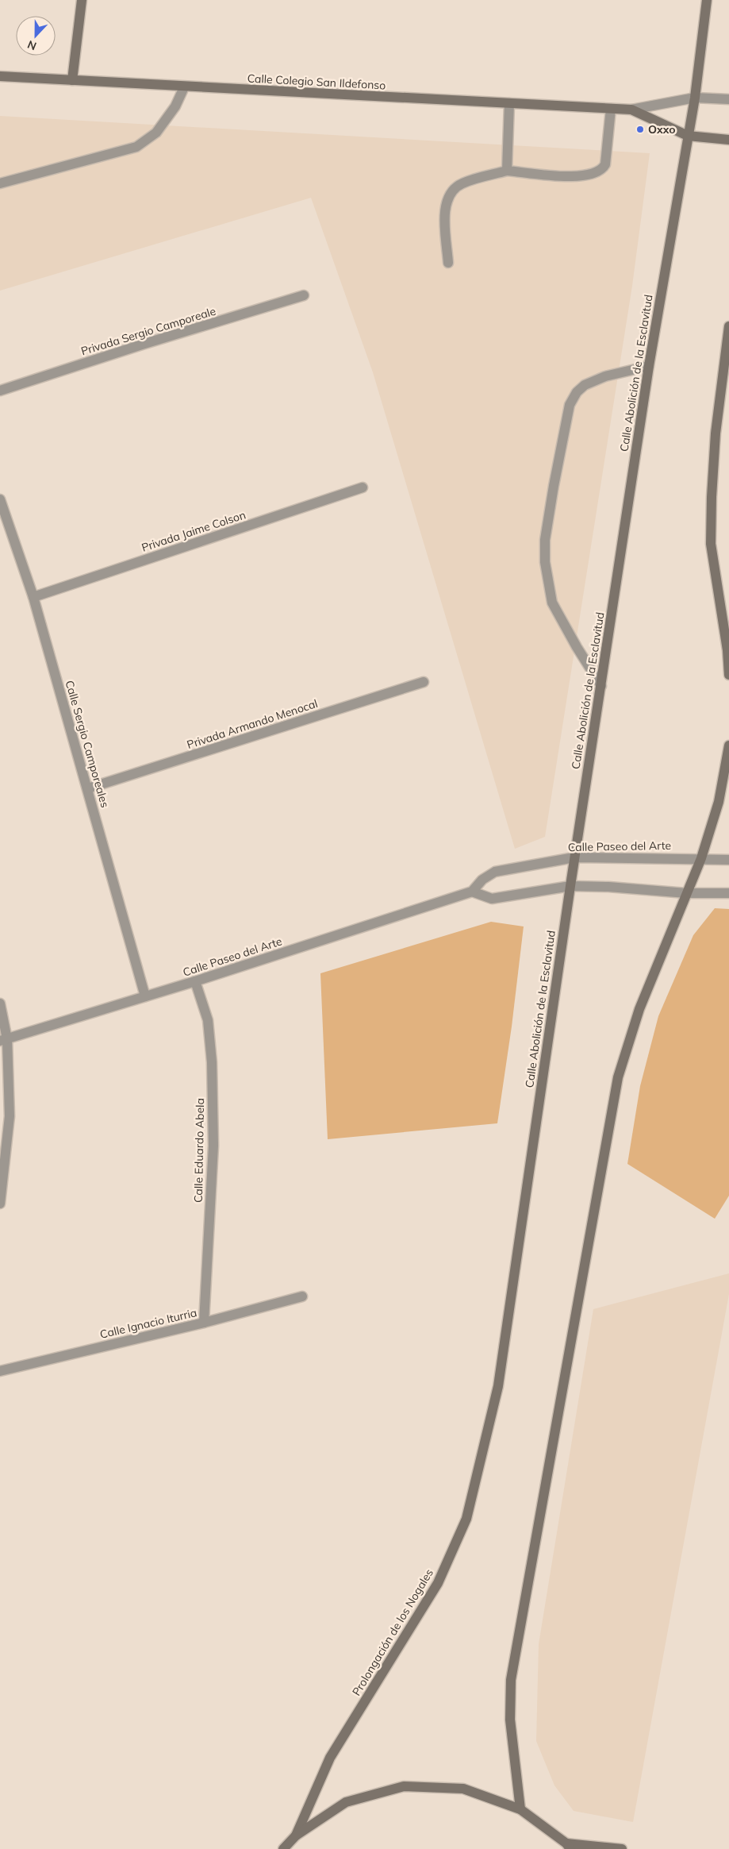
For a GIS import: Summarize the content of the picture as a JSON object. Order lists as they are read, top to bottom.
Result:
{
  "streets": {
    "main road": ["Calle Colegio San Ildefonso", "Calle Abolición de la Esclavitud", "Prolongación de los Nogales"],
    "street": [
      "Privada Sergio Camporeale",
      "Privada Jaime Colson",
      "Privada Armando Menocal",
      "Calle Sergio Camporeales",
      "Calle Paseo del Arte",
      "Calle Eduardo Abela",
      "Calle Ignacio Iturria"
    ]
  },
  "crossings": [
    ["Calle Colegio San Ildefonso", "Calle Abolición de la Esclavitud"],
    ["Calle Abolición de la Esclavitud", "Calle Paseo del Arte"],
    ["Calle Abolición de la Esclavitud", "Prolongación de los Nogales"],
    ["Privada Jaime Colson", "Calle Sergio Camporeales"],
    ["Privada Armando Menocal", "Calle Sergio Camporeales"],
    ["Calle Sergio Camporeales", "Calle Paseo del Arte"],
    ["Calle Paseo del Arte", "Calle Eduardo Abela"],
    ["Calle Eduardo Abela", "Calle Ignacio Iturria"]
  ],
  "places": ["Oxxo"],
  "north": "bottom"
}
